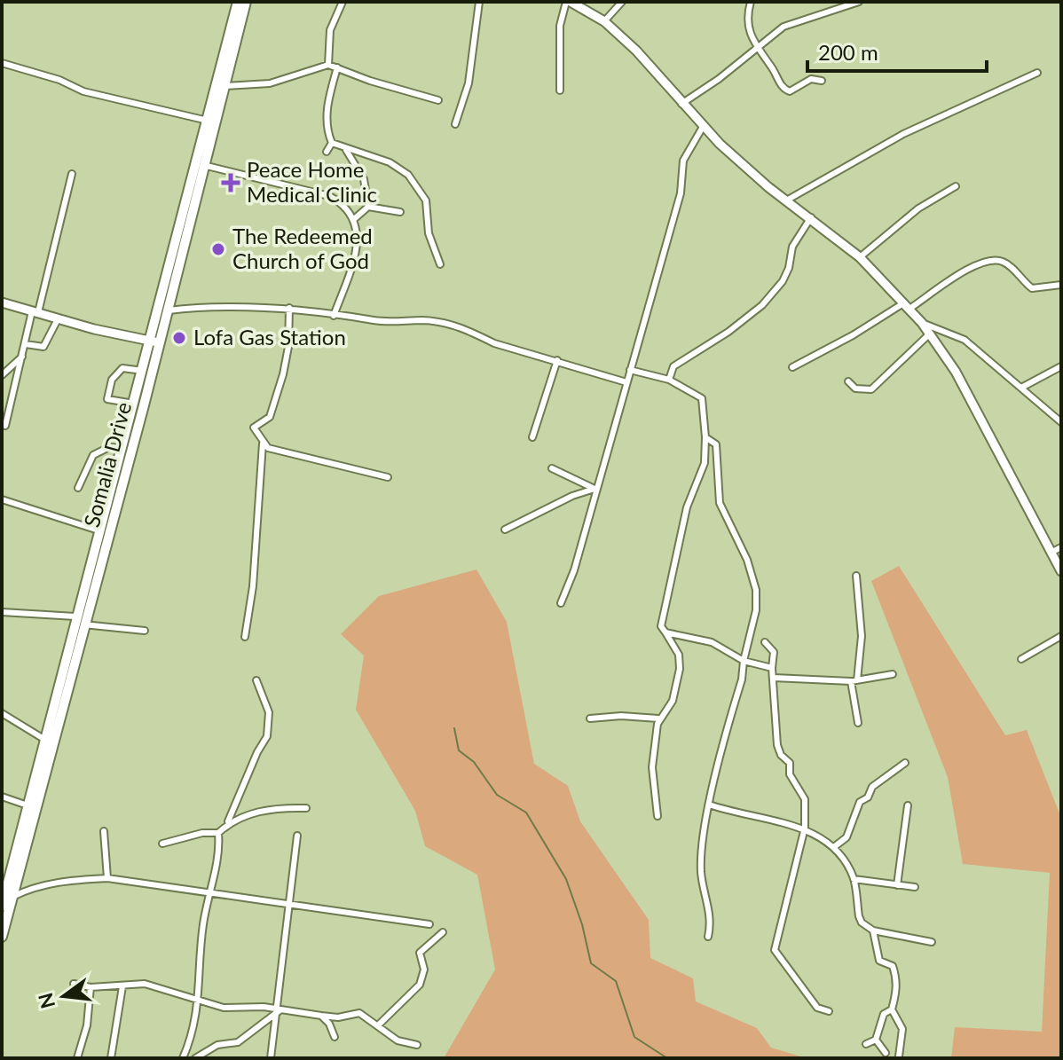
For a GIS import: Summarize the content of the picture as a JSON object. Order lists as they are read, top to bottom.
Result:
{
  "streets": {
    "main road": ["Somalia Drive"]
  },
  "places": {
    "health": ["Peace Home Medical Clinic"],
    "other": ["The Redeemed Church of God", "Lofa Gas Station"]
  },
  "scale_bar": "200 m",
  "north": "left"
}
